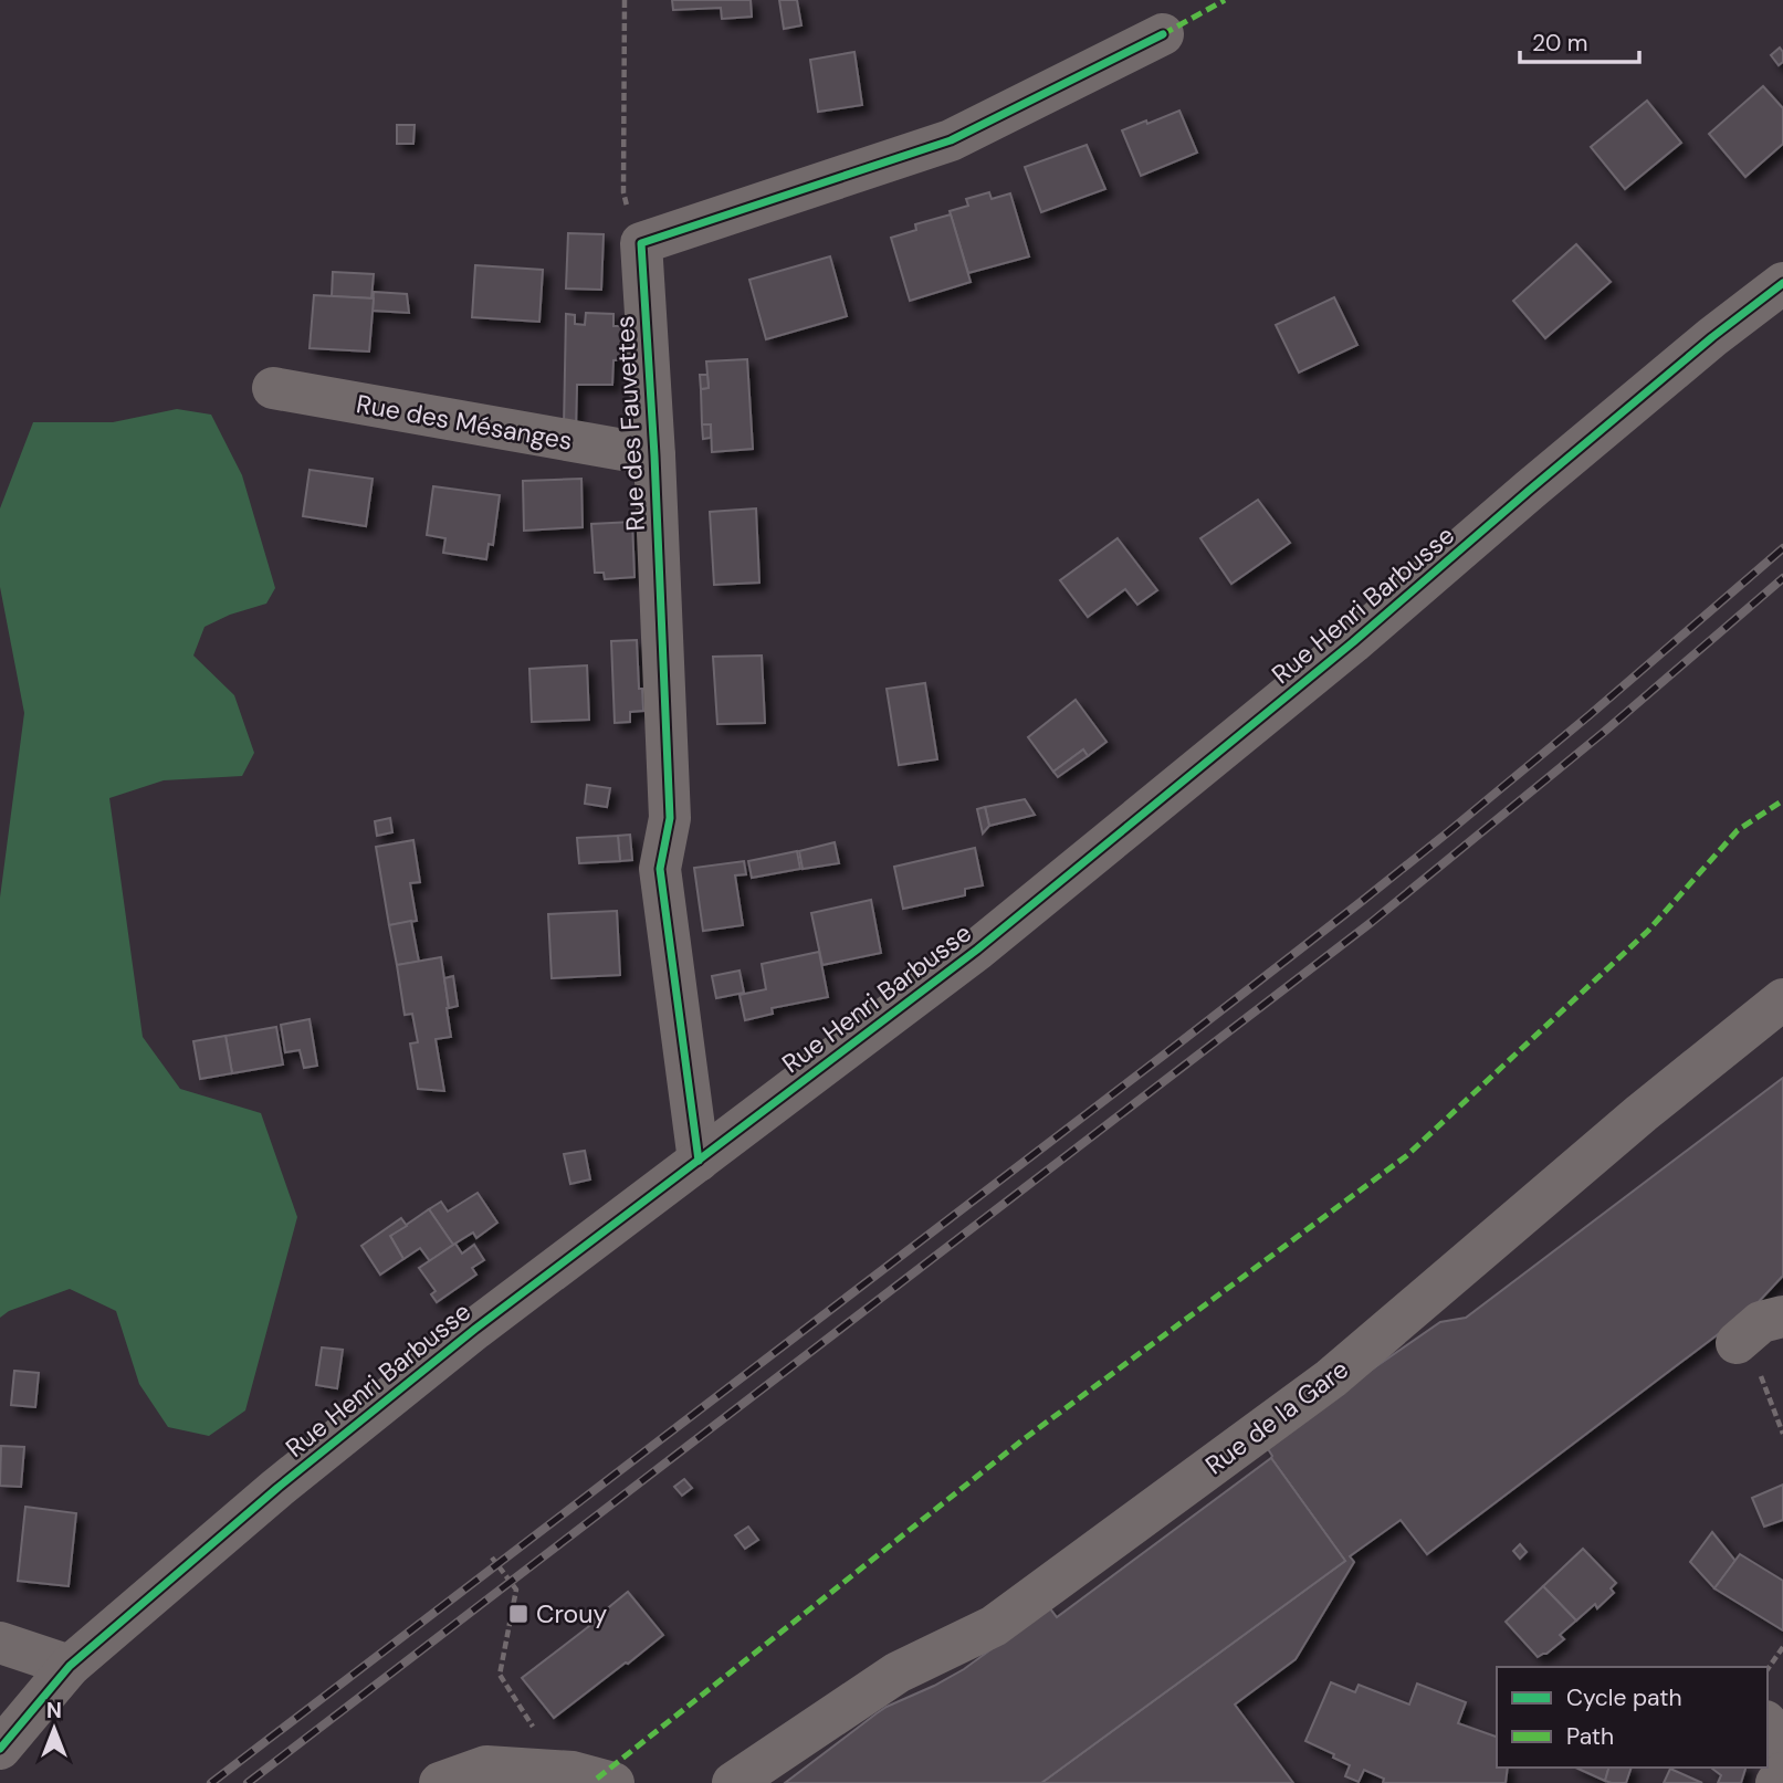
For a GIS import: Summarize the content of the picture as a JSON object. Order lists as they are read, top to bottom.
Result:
{
  "streets": {
    "street": [
      "Rue des Mésanges",
      "Rue des Fauvettes",
      "Rue Henri Barbusse",
      "Rue de la Gare"
    ]
  },
  "crossings": [
    ["Rue des Mésanges", "Rue des Fauvettes"],
    ["Rue des Fauvettes", "Rue Henri Barbusse"]
  ],
  "places": {
    "transit": ["Crouy"]
  },
  "legend": ["Cycle path", "Path"],
  "scale_bar": "20 m",
  "north": "top"
}
